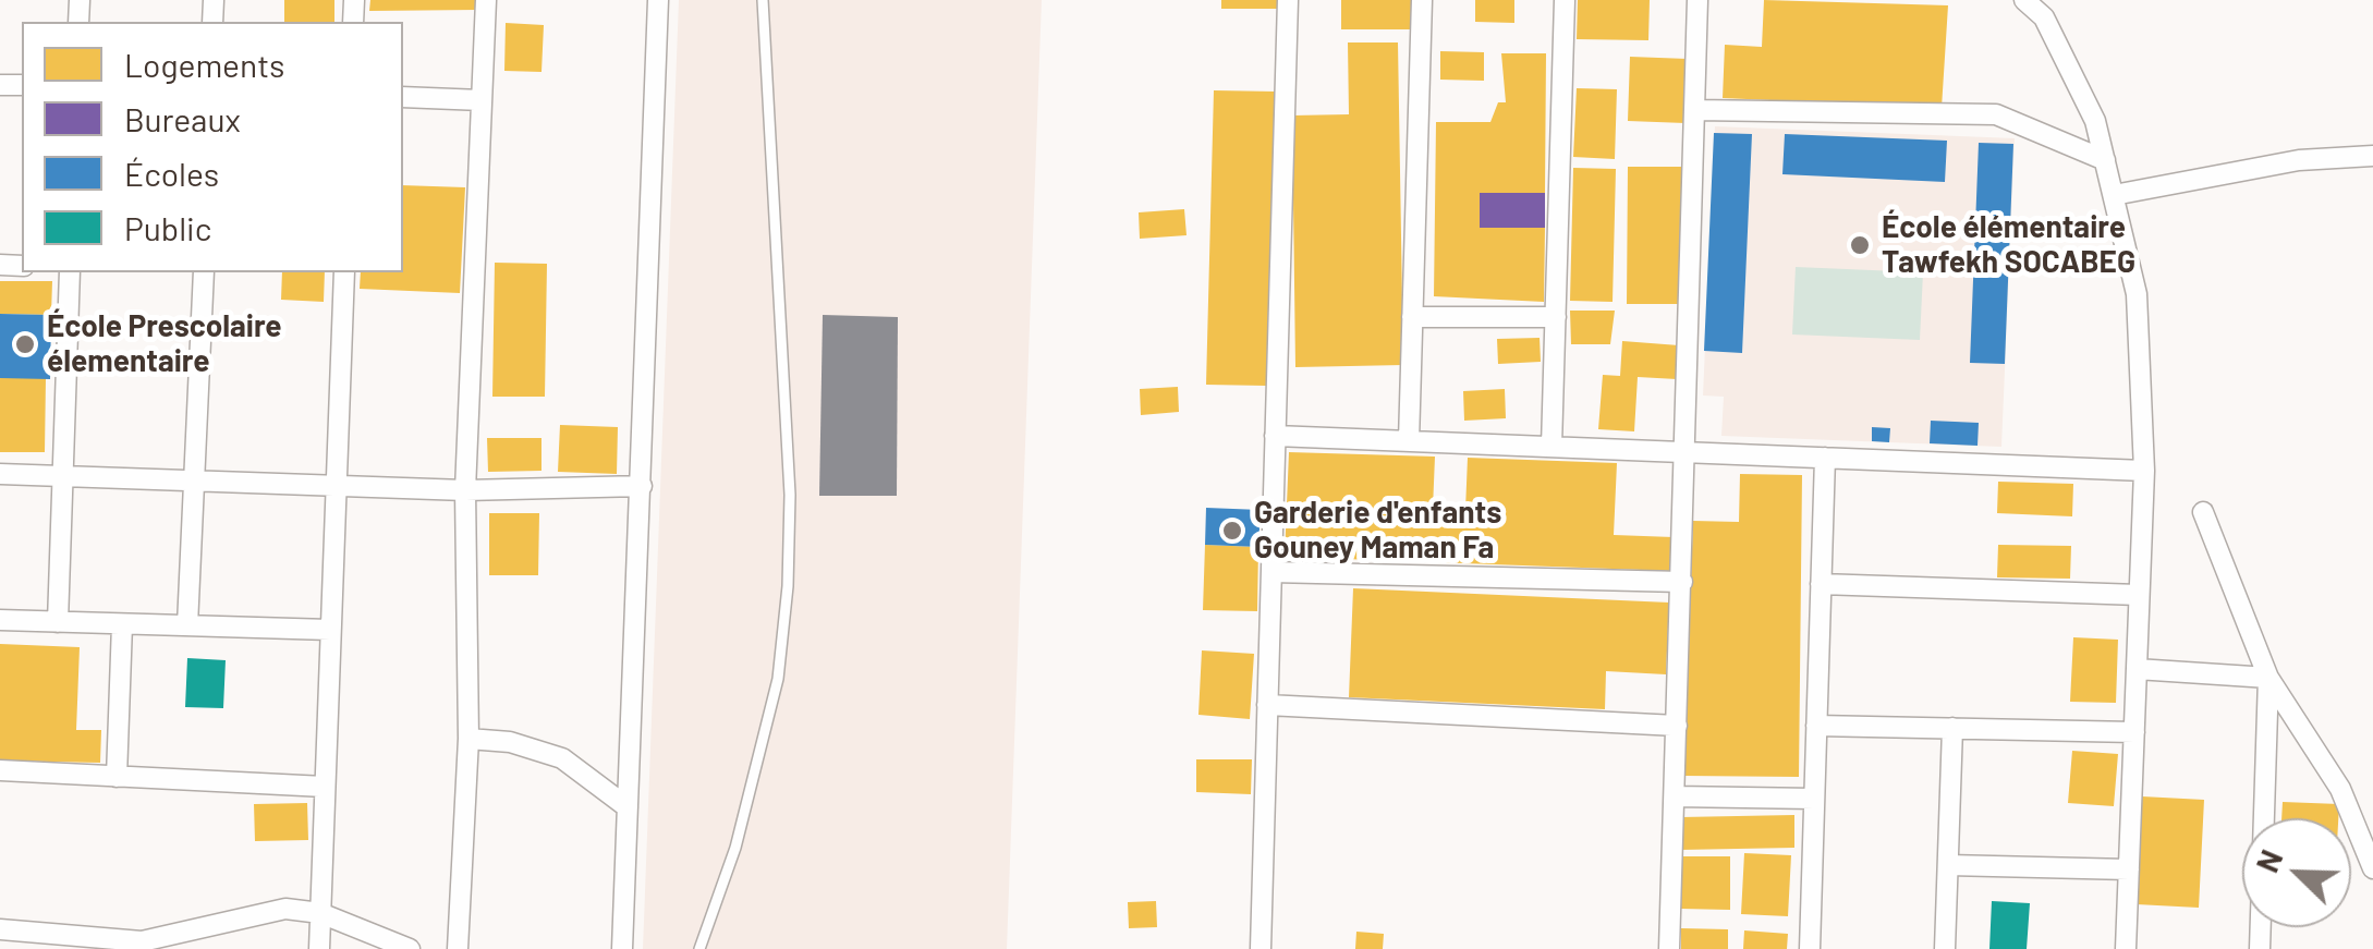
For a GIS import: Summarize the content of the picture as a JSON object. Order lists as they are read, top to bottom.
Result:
{
  "places": ["École élémentaire Tawfekh SOCABEG", "École Prescolaire élementaire", "Garderie d'enfants Gouney Maman Fa"],
  "legend": [
    "Logements",
    "Bureaux",
    "Écoles",
    "Public"
  ],
  "north": "top left"
}
